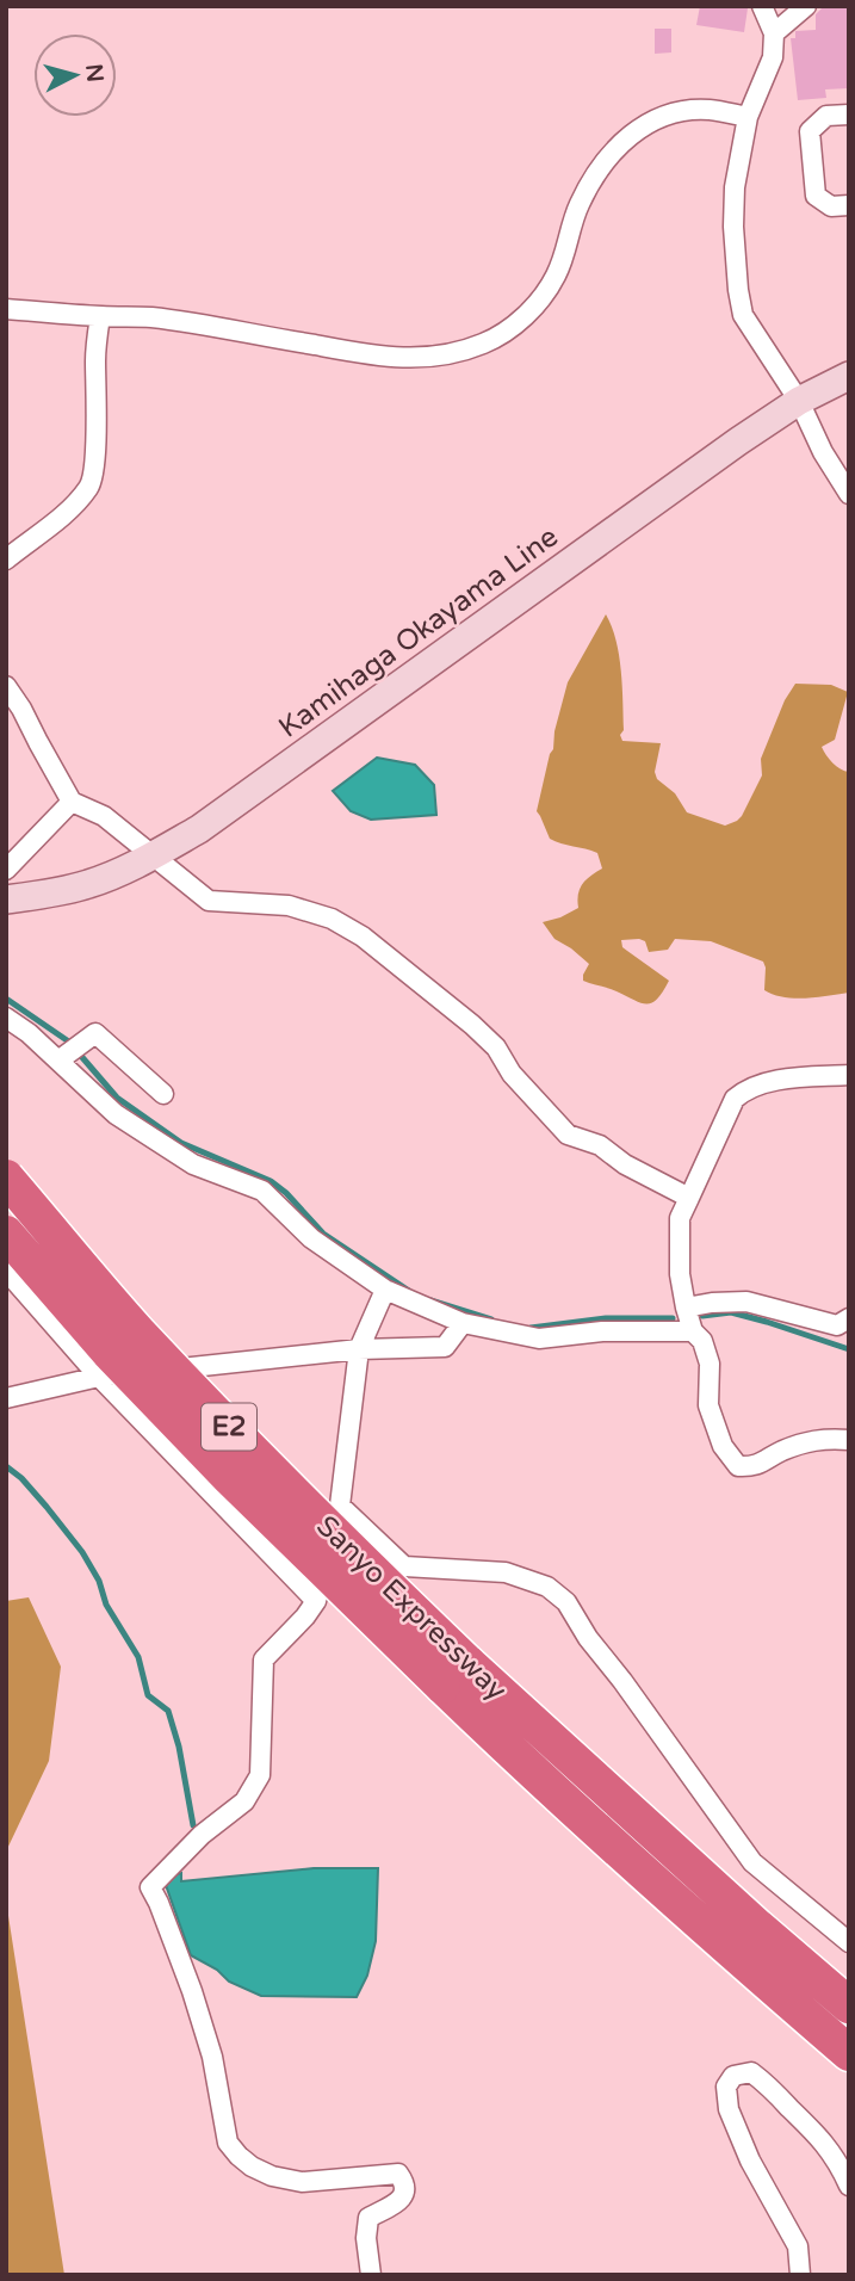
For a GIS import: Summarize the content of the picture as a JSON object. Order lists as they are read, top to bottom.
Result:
{
  "streets": {
    "highway": ["E2", "Sanyo Expressway"],
    "main road": ["Kamihaga Okayama Line"]
  },
  "north": "right"
}
